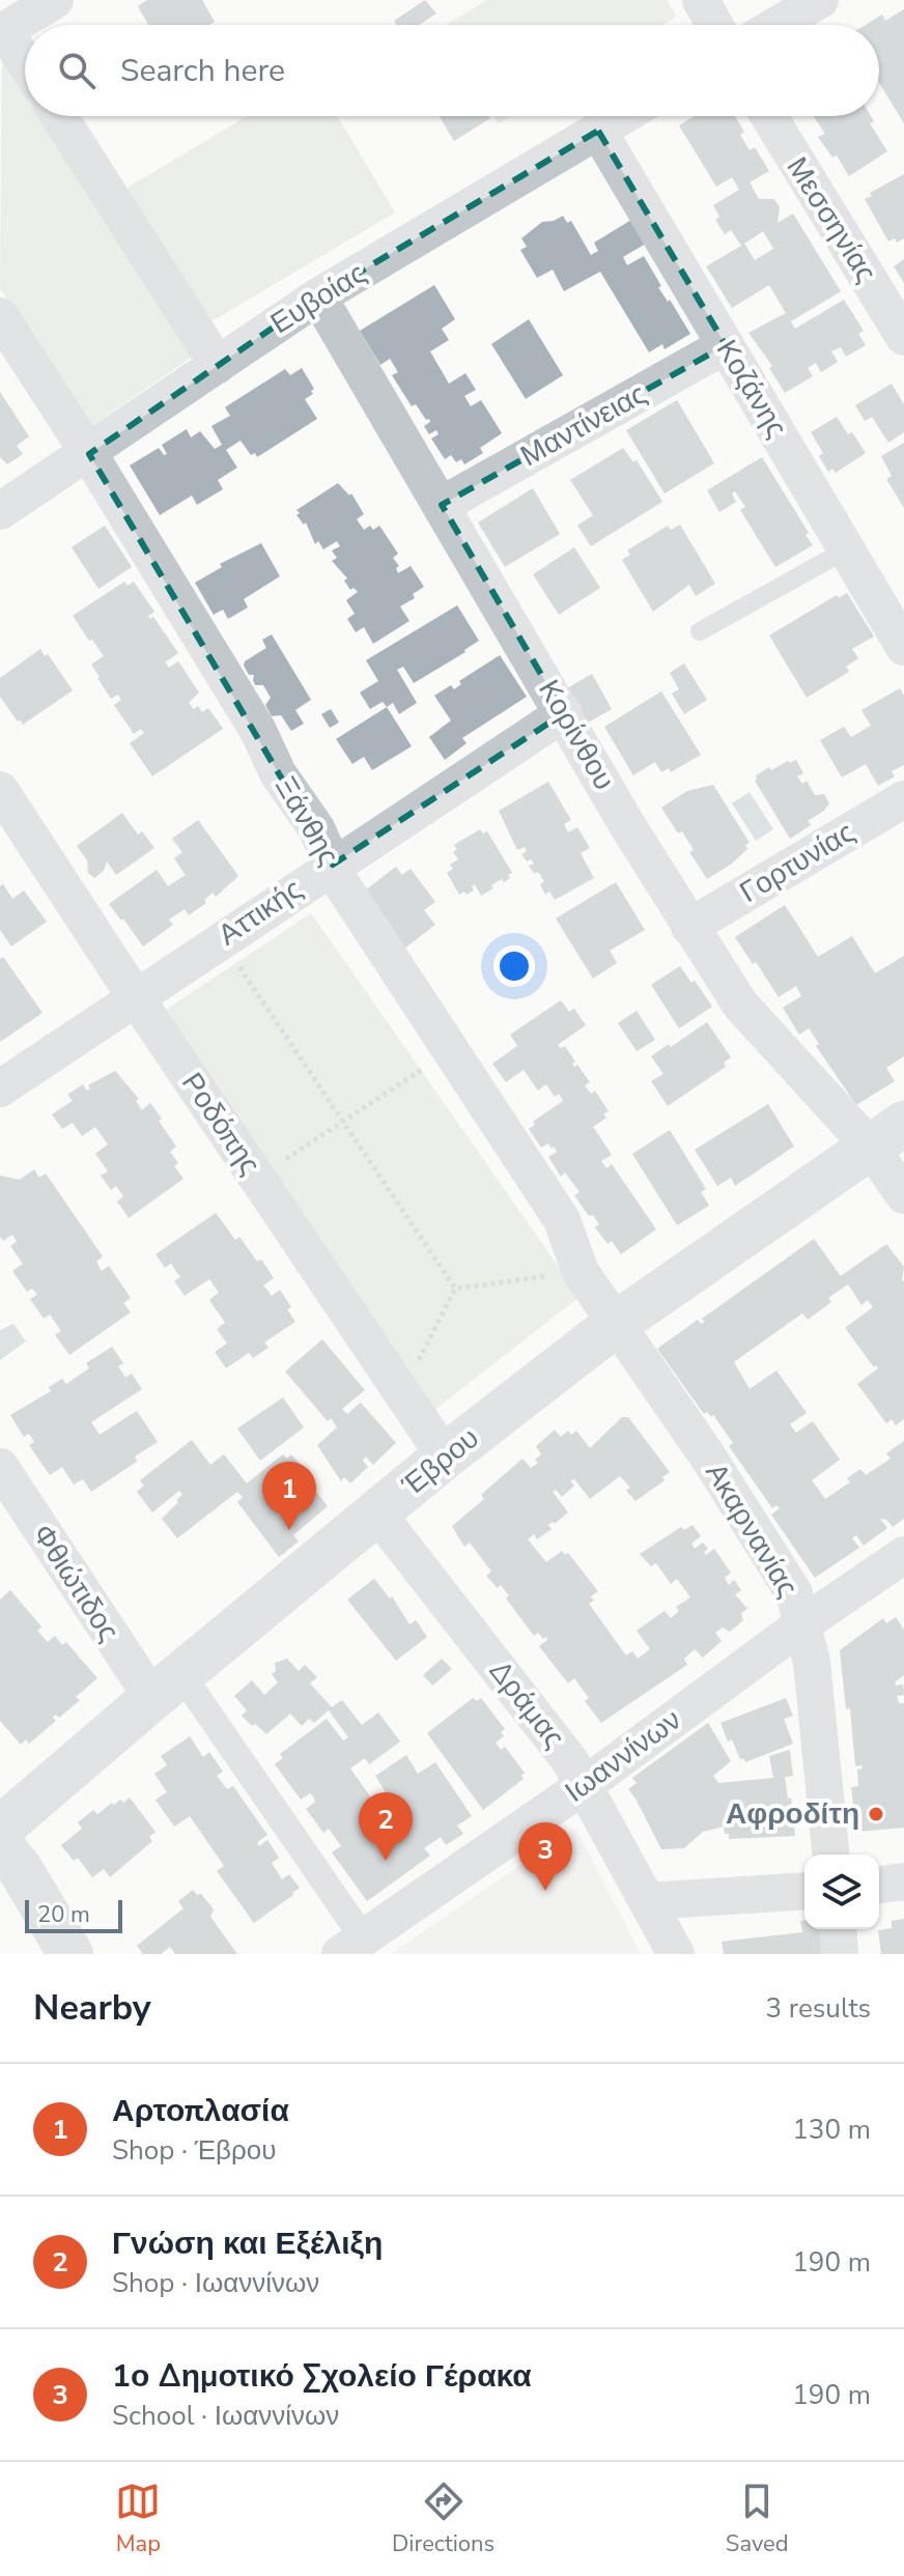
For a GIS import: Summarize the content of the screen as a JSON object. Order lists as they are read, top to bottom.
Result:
{
  "streets": {
    "street": [
      "Μεσσηνίας",
      "Ευβοίας",
      "Κοζάνης",
      "Μαντίνειας",
      "Κορίνθου",
      "Ξάνθης",
      "Γορτυνίας",
      "Αττικής",
      "Ροδόπης",
      "Έβρου",
      "Ακαρνανίας",
      "Φθιώτιδος",
      "Δράμας",
      "Ιωαννίνων"
    ]
  },
  "crossings": [
    ["Ευβοίας", "Κοζάνης"],
    ["Ευβοίας", "Κορίνθου"],
    ["Ευβοίας", "Ξάνθης"],
    ["Κοζάνης", "Μαντίνειας"],
    ["Μαντίνειας", "Κορίνθου"],
    ["Κορίνθου", "Γορτυνίας"],
    ["Κορίνθου", "Αττικής"],
    ["Κορίνθου", "Έβρου"],
    ["Ξάνθης", "Αττικής"],
    ["Ξάνθης", "Έβρου"],
    ["Ξάνθης", "Ακαρνανίας"],
    ["Αττικής", "Ροδόπης"],
    ["Ροδόπης", "Έβρου"],
    ["Έβρου", "Ακαρνανίας"],
    ["Έβρου", "Φθιώτιδος"],
    ["Έβρου", "Δράμας"],
    ["Ακαρνανίας", "Ιωαννίνων"],
    ["Δράμας", "Ιωαννίνων"]
  ],
  "places": ["Αφροδίτη"],
  "scale_bar": "20 m",
  "page": {
    "search": "Search here",
    "pins": ["1", "2", "3"],
    "scale": "20 m",
    "heading": ["Nearby", "3 results"],
    "list": [
      {
        "mark": "1",
        "name": "Αρτοπλασία",
        "note": "Shop · Έβρου",
        "value": "130 m"
      },
      {
        "mark": "2",
        "name": "Γνώση και Εξέλιξη",
        "note": "Shop · Ιωαννίνων",
        "value": "190 m"
      },
      {
        "mark": "3",
        "name": "1ο Δημοτικό Σχολείο Γέρακα",
        "note": "School · Ιωαννίνων",
        "value": "190 m"
      }
    ],
    "nav": ["Map", "Directions", "Saved"]
  }
}
